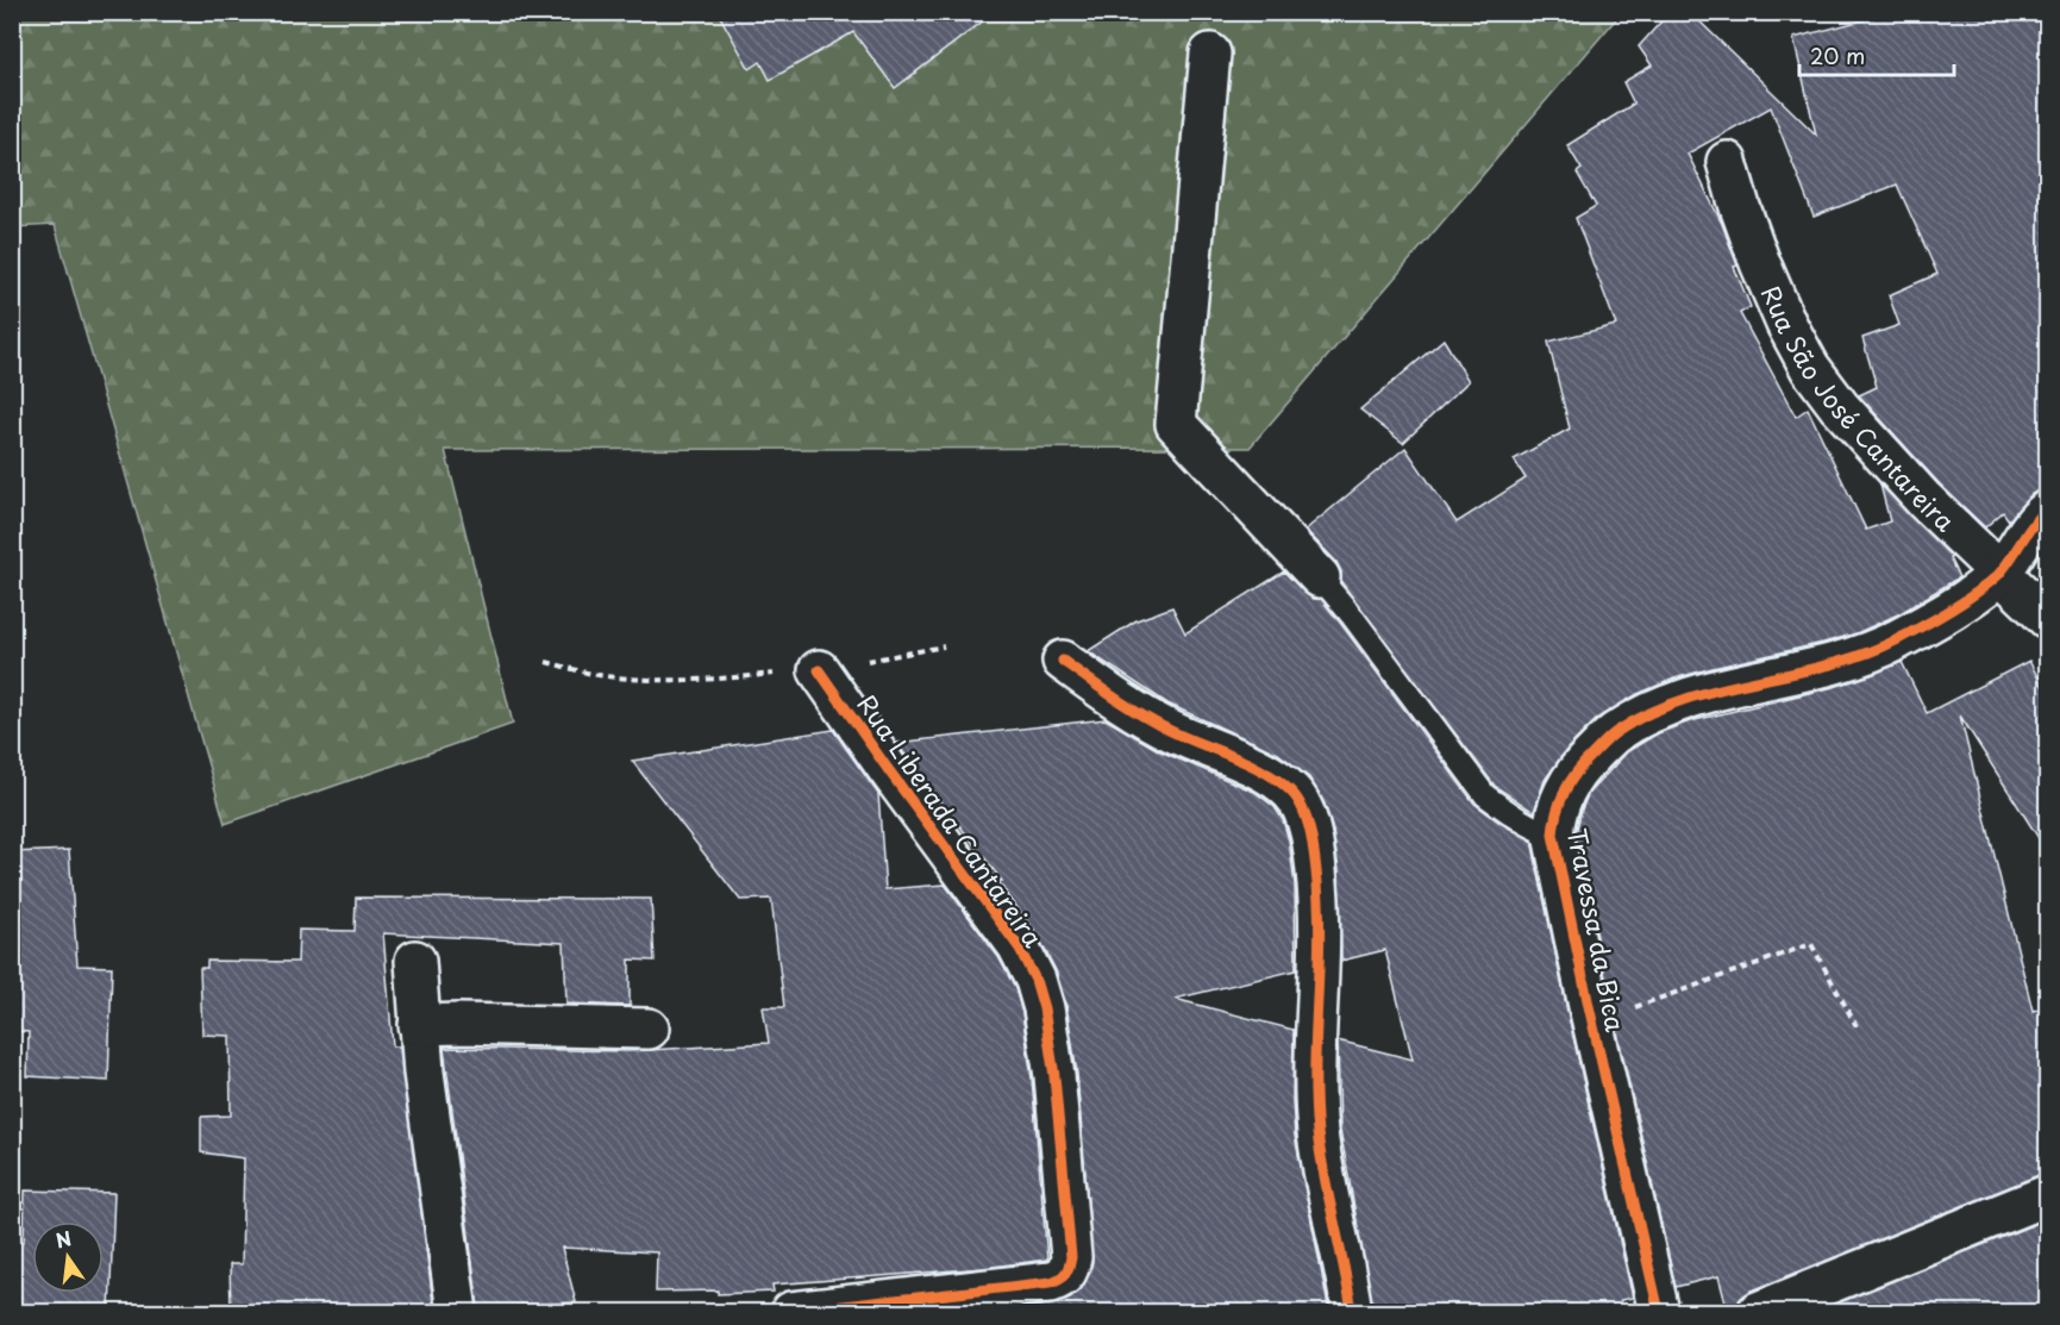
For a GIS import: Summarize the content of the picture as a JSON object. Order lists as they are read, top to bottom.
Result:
{
  "streets": {
    "street": ["Rua São José Cantareira", "Rua Liberada Cantareira", "Travessa da Bica"]
  },
  "crossings": [
    ["Rua São José Cantareira", "Travessa da Bica"]
  ],
  "scale_bar": "20 m",
  "north": "top"
}
